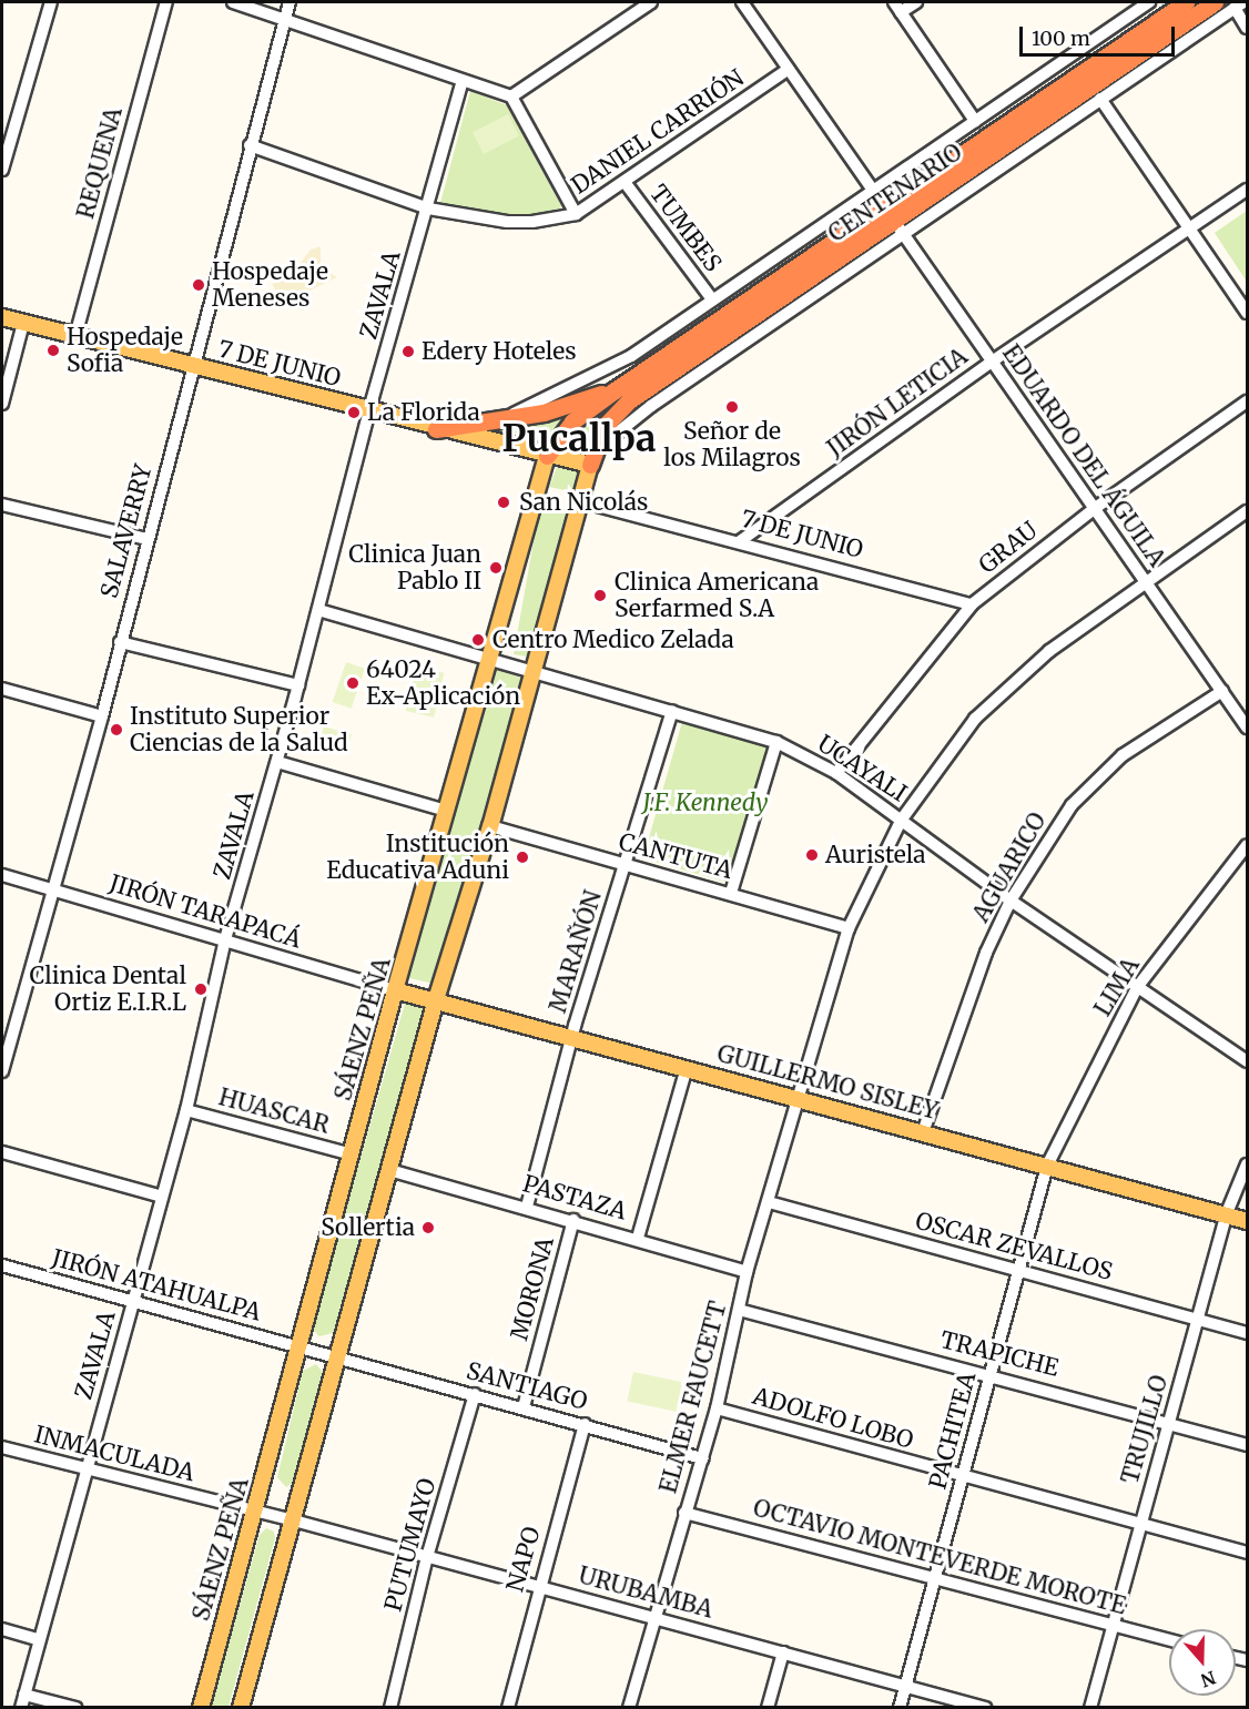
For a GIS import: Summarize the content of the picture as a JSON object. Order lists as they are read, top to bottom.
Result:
{
  "streets": {
    "highway": ["CENTENARIO", "SÁENZ PEÑA"],
    "main road": ["7 DE JUNIO", "GUILLERMO SISLEY"],
    "street": [
      "DANIEL CARRIÓN",
      "REQUENA",
      "TUMBES",
      "ZAVALA",
      "JIRÓN LETICIA",
      "EDUARDO DEL ÁGUILA",
      "SALAVERRY",
      "GRAU",
      "UCAYALI",
      "CANTUTA",
      "AGUARICO",
      "JIRÓN TARAPACÁ",
      "MARAÑÓN",
      "LIMA",
      "HUASCAR",
      "PASTAZA",
      "OSCAR ZEVALLOS",
      "JIRÓN ATAHUALPA",
      "MORONA",
      "TRAPICHE",
      "SANTIAGO",
      "ELMER FAUCETT",
      "ADOLFO LOBO",
      "TRUJILLO",
      "PACHITEA",
      "INMACULADA",
      "PUTUMAYO",
      "OCTAVIO MONTEVERDE MOROTE",
      "NAPO",
      "URUBAMBA"
    ]
  },
  "crossings": [
    ["DANIEL CARRIÓN", "TUMBES"],
    ["DANIEL CARRIÓN", "ZAVALA"],
    ["DANIEL CARRIÓN", "EDUARDO DEL ÁGUILA"],
    ["DANIEL CARRIÓN", "SALAVERRY"],
    ["REQUENA", "7 DE JUNIO"],
    ["CENTENARIO", "7 DE JUNIO"],
    ["CENTENARIO", "EDUARDO DEL ÁGUILA"],
    ["CENTENARIO", "SÁENZ PEÑA"],
    ["ZAVALA", "7 DE JUNIO"],
    ["ZAVALA", "UCAYALI"],
    ["ZAVALA", "JIRÓN TARAPACÁ"],
    ["ZAVALA", "HUASCAR"],
    ["ZAVALA", "JIRÓN ATAHUALPA"],
    ["ZAVALA", "INMACULADA"],
    ["7 DE JUNIO", "JIRÓN LETICIA"],
    ["7 DE JUNIO", "SALAVERRY"],
    ["7 DE JUNIO", "GRAU"],
    ["7 DE JUNIO", "SÁENZ PEÑA"],
    ["JIRÓN LETICIA", "EDUARDO DEL ÁGUILA"],
    ["EDUARDO DEL ÁGUILA", "GRAU"],
    ["EDUARDO DEL ÁGUILA", "AGUARICO"],
    ["EDUARDO DEL ÁGUILA", "ELMER FAUCETT"],
    ["SALAVERRY", "JIRÓN TARAPACÁ"],
    ["GRAU", "UCAYALI"],
    ["UCAYALI", "AGUARICO"],
    ["UCAYALI", "MARAÑÓN"],
    ["UCAYALI", "LIMA"],
    ["UCAYALI", "SÁENZ PEÑA"],
    ["UCAYALI", "ELMER FAUCETT"],
    ["CANTUTA", "MARAÑÓN"],
    ["CANTUTA", "ELMER FAUCETT"],
    ["AGUARICO", "GUILLERMO SISLEY"],
    ["JIRÓN TARAPACÁ", "SÁENZ PEÑA"],
    ["JIRÓN TARAPACÁ", "GUILLERMO SISLEY"],
    ["MARAÑÓN", "GUILLERMO SISLEY"],
    ["MARAÑÓN", "PASTAZA"],
    ["LIMA", "GUILLERMO SISLEY"],
    ["LIMA", "PACHITEA"],
    ["SÁENZ PEÑA", "GUILLERMO SISLEY"],
    ["SÁENZ PEÑA", "HUASCAR"],
    ["SÁENZ PEÑA", "JIRÓN ATAHUALPA"],
    ["SÁENZ PEÑA", "INMACULADA"],
    ["GUILLERMO SISLEY", "ELMER FAUCETT"],
    ["GUILLERMO SISLEY", "TRUJILLO"],
    ["GUILLERMO SISLEY", "PACHITEA"],
    ["PASTAZA", "MORONA"],
    ["PASTAZA", "ELMER FAUCETT"],
    ["OSCAR ZEVALLOS", "ELMER FAUCETT"],
    ["OSCAR ZEVALLOS", "TRUJILLO"],
    ["OSCAR ZEVALLOS", "PACHITEA"],
    ["JIRÓN ATAHUALPA", "SANTIAGO"],
    ["MORONA", "SANTIAGO"],
    ["TRAPICHE", "ELMER FAUCETT"],
    ["TRAPICHE", "TRUJILLO"],
    ["TRAPICHE", "PACHITEA"],
    ["SANTIAGO", "ELMER FAUCETT"],
    ["SANTIAGO", "PUTUMAYO"],
    ["SANTIAGO", "NAPO"],
    ["ELMER FAUCETT", "ADOLFO LOBO"],
    ["ELMER FAUCETT", "OCTAVIO MONTEVERDE MOROTE"],
    ["ELMER FAUCETT", "URUBAMBA"],
    ["ADOLFO LOBO", "TRUJILLO"],
    ["ADOLFO LOBO", "PACHITEA"],
    ["TRUJILLO", "OCTAVIO MONTEVERDE MOROTE"],
    ["PACHITEA", "OCTAVIO MONTEVERDE MOROTE"],
    ["PACHITEA", "URUBAMBA"],
    ["INMACULADA", "URUBAMBA"],
    ["PUTUMAYO", "URUBAMBA"],
    ["NAPO", "URUBAMBA"]
  ],
  "districts": ["Pucallpa"],
  "parks": ["J.F. Kennedy"],
  "places": [
    "Hospedaje Meneses",
    "Hospedaje Sofia",
    "Edery Hoteles",
    "Señor de los Milagros",
    "La Florida",
    "San Nicolás",
    "Clinica Juan Pablo II",
    "Clinica Americana Serfarmed S.A",
    "Centro Medico Zelada",
    "64024 Ex-Aplicación",
    "Instituto Superior Ciencias de la Salud",
    "Auristela",
    "Institución Educativa Aduni",
    "Clinica Dental Ortiz E.I.R.L",
    "Sollertia"
  ],
  "scale_bar": "100 m",
  "north": "bottom"
}
